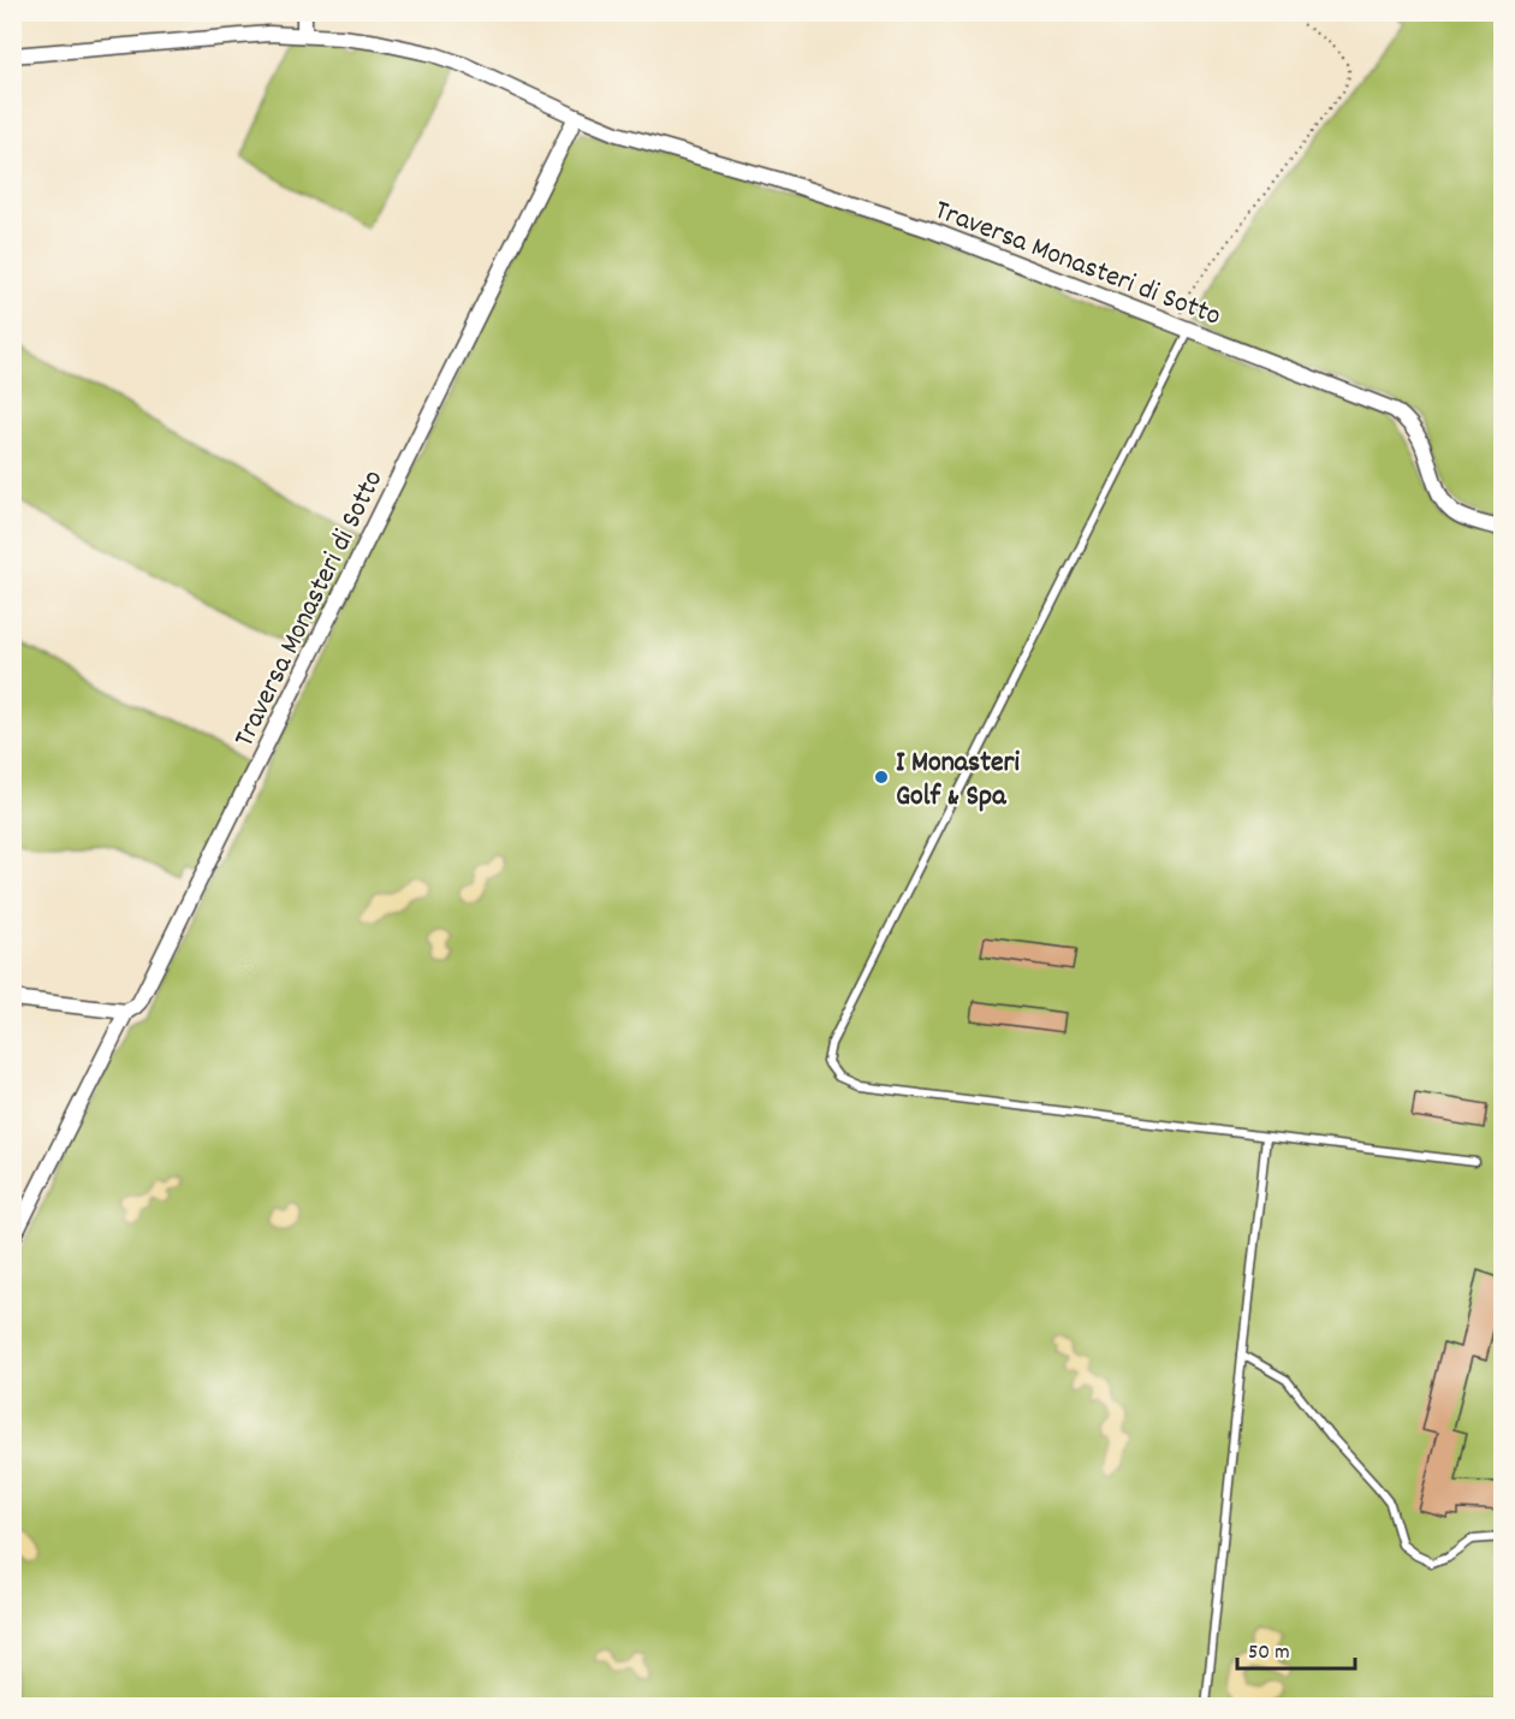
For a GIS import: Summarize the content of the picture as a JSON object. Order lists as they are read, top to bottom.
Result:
{
  "streets": {
    "street": ["Traversa Monasteri di Sotto"]
  },
  "places": ["I Monasteri Golf & Spa"],
  "scale_bar": "50 m"
}
